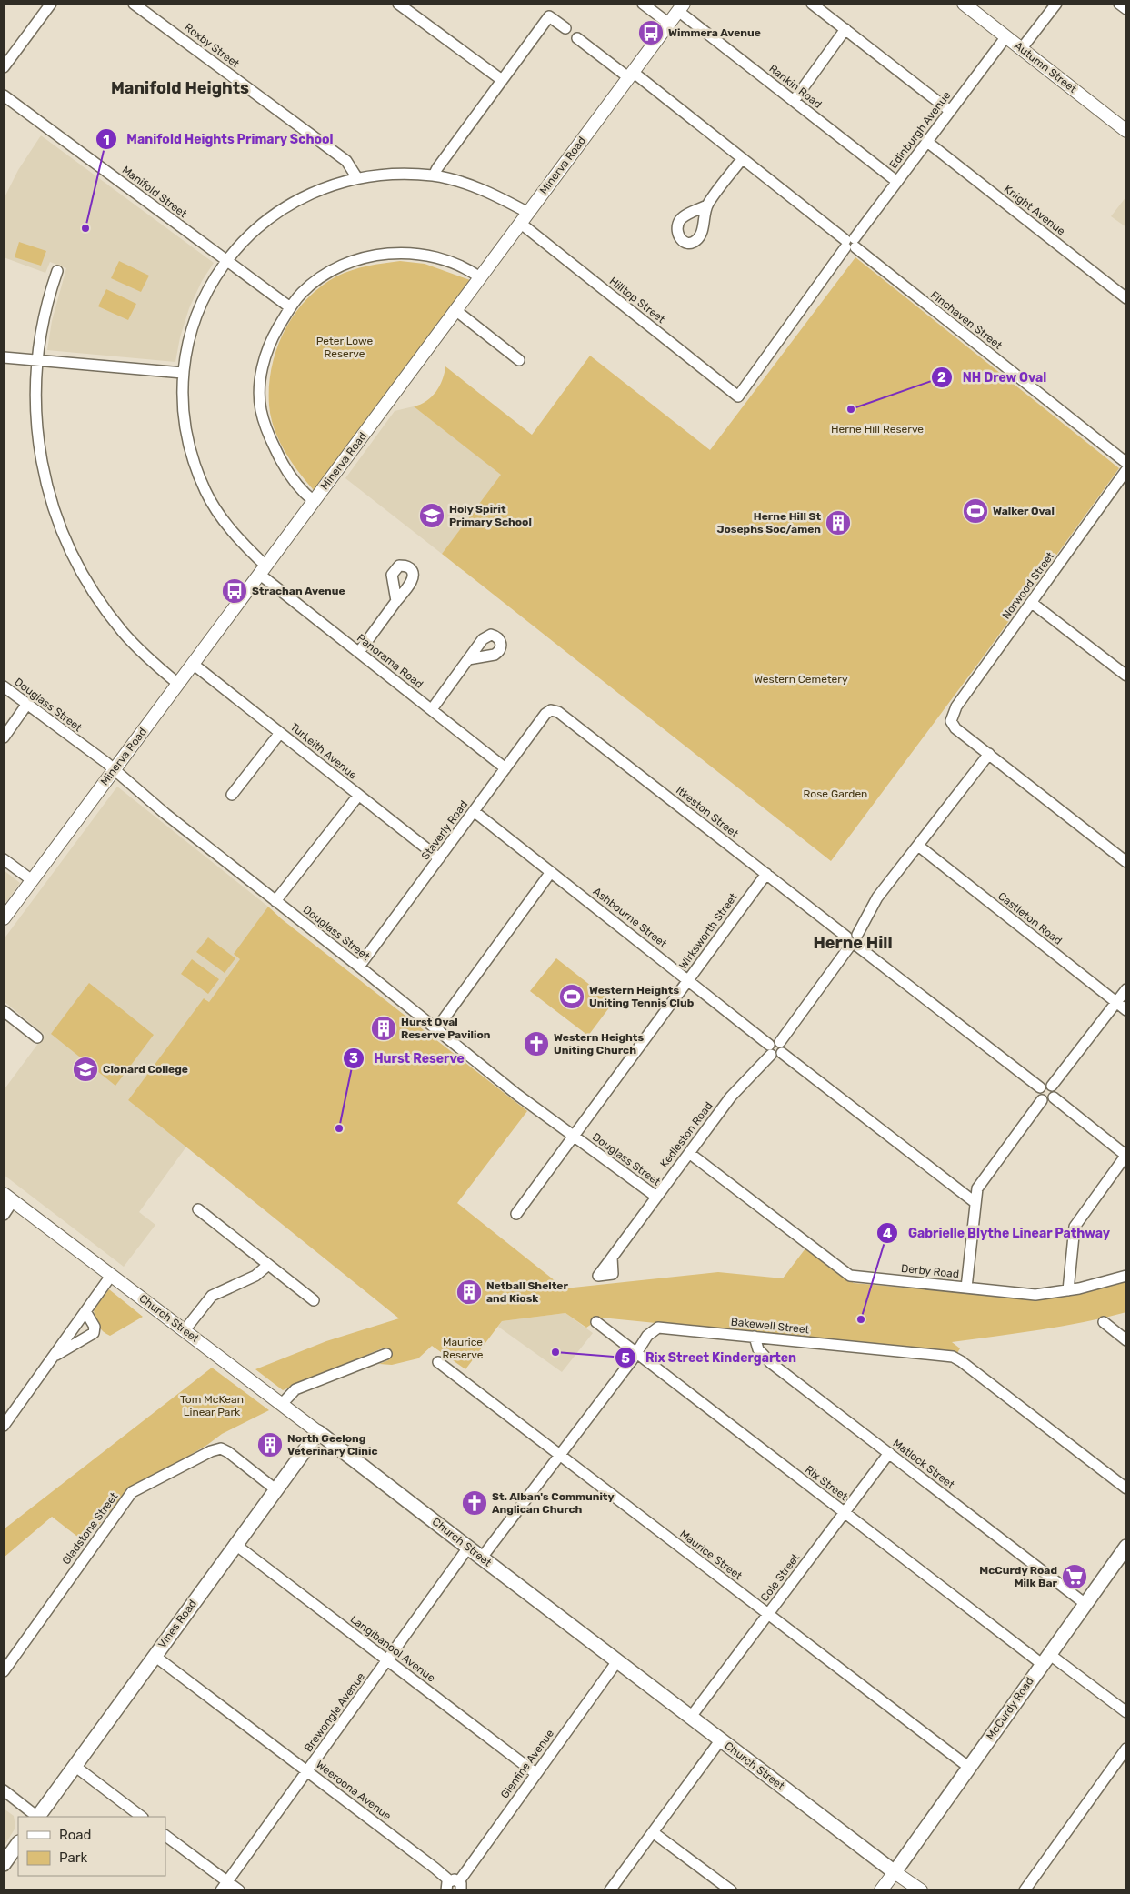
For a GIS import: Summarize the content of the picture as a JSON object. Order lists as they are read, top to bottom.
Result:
{
  "streets": {
    "main road": ["Church Street", "Vines Road", "McCurdy Road"],
    "street": [
      "Roxby Street",
      "Autumn Street",
      "Rankin Road",
      "Edinburgh Avenue",
      "Minerva Road",
      "Manifold Street",
      "Knight Avenue",
      "Hilltop Street",
      "Finchaven Street",
      "Norwood Street",
      "Panorama Road",
      "Douglass Street",
      "Turkeith Avenue",
      "Itkeston Street",
      "Staverly Road",
      "Ashbourne Street",
      "Castleton Road",
      "Wirksworth Street",
      "Kedleston Road",
      "Derby Road",
      "Bakewell Street",
      "Matlock Street",
      "Rix Street",
      "Gladstone Street",
      "Maurice Street",
      "Cole Street",
      "Langibanool Avenue",
      "Brewongle Avenue",
      "Glenfine Avenue",
      "Weeroona Avenue"
    ]
  },
  "crossings": [
    ["Autumn Street", "Edinburgh Avenue"],
    ["Rankin Road", "Edinburgh Avenue"],
    ["Rankin Road", "Minerva Road"],
    ["Edinburgh Avenue", "Knight Avenue"],
    ["Edinburgh Avenue", "Hilltop Street"],
    ["Edinburgh Avenue", "Finchaven Street"],
    ["Minerva Road", "Hilltop Street"],
    ["Minerva Road", "Finchaven Street"],
    ["Minerva Road", "Panorama Road"],
    ["Minerva Road", "Douglass Street"],
    ["Minerva Road", "Turkeith Avenue"],
    ["Panorama Road", "Staverly Road"],
    ["Douglass Street", "Staverly Road"],
    ["Douglass Street", "Wirksworth Street"],
    ["Douglass Street", "Kedleston Road"],
    ["Turkeith Avenue", "Staverly Road"],
    ["Itkeston Street", "Staverly Road"],
    ["Itkeston Street", "Wirksworth Street"],
    ["Staverly Road", "Ashbourne Street"],
    ["Ashbourne Street", "Wirksworth Street"],
    ["Ashbourne Street", "Kedleston Road"],
    ["Kedleston Road", "Derby Road"],
    ["Church Street", "Bakewell Street"],
    ["Church Street", "Cole Street"],
    ["Church Street", "Vines Road"],
    ["Church Street", "McCurdy Road"],
    ["Church Street", "Brewongle Avenue"],
    ["Church Street", "Glenfine Avenue"],
    ["Bakewell Street", "Matlock Street"],
    ["Bakewell Street", "Rix Street"],
    ["Bakewell Street", "Maurice Street"],
    ["Matlock Street", "Cole Street"],
    ["Matlock Street", "McCurdy Road"],
    ["Rix Street", "Cole Street"],
    ["Rix Street", "McCurdy Road"],
    ["Gladstone Street", "Vines Road"],
    ["Maurice Street", "Cole Street"],
    ["Maurice Street", "McCurdy Road"],
    ["Vines Road", "Langibanool Avenue"],
    ["Vines Road", "Weeroona Avenue"],
    ["Langibanool Avenue", "Brewongle Avenue"],
    ["Langibanool Avenue", "Glenfine Avenue"],
    ["Brewongle Avenue", "Weeroona Avenue"],
    ["Glenfine Avenue", "Weeroona Avenue"]
  ],
  "districts": ["Manifold Heights", "Herne Hill"],
  "parks": [
    "Peter Lowe Reserve",
    "Herne Hill Reserve",
    "Western Cemetery",
    "Rose Garden",
    "Maurice Reserve",
    "Tom McKean Linear Park"
  ],
  "places": {
    "bus stop": ["Wimmera Avenue", "Strachan Avenue"],
    "other": [
      "Manifold Heights Primary School",
      "NH Drew Oval",
      "Hurst Reserve",
      "Gabrielle Blythe Linear Pathway",
      "Rix Street Kindergarten"
    ],
    "sports": ["Walker Oval", "Western Heights Uniting Tennis Club"],
    "school or university": ["Holy Spirit Primary School", "Clonard College"],
    "building": [
      "Herne Hill St Josephs Soc/amen",
      "Hurst Oval Reserve Pavilion",
      "Netball Shelter and Kiosk",
      "North Geelong Veterinary Clinic"
    ],
    "church": ["Western Heights Uniting Church", "St. Alban's Community Anglican Church"],
    "supermarket": ["McCurdy Road Milk Bar"]
  },
  "legend": ["Road", "Park"]
}
